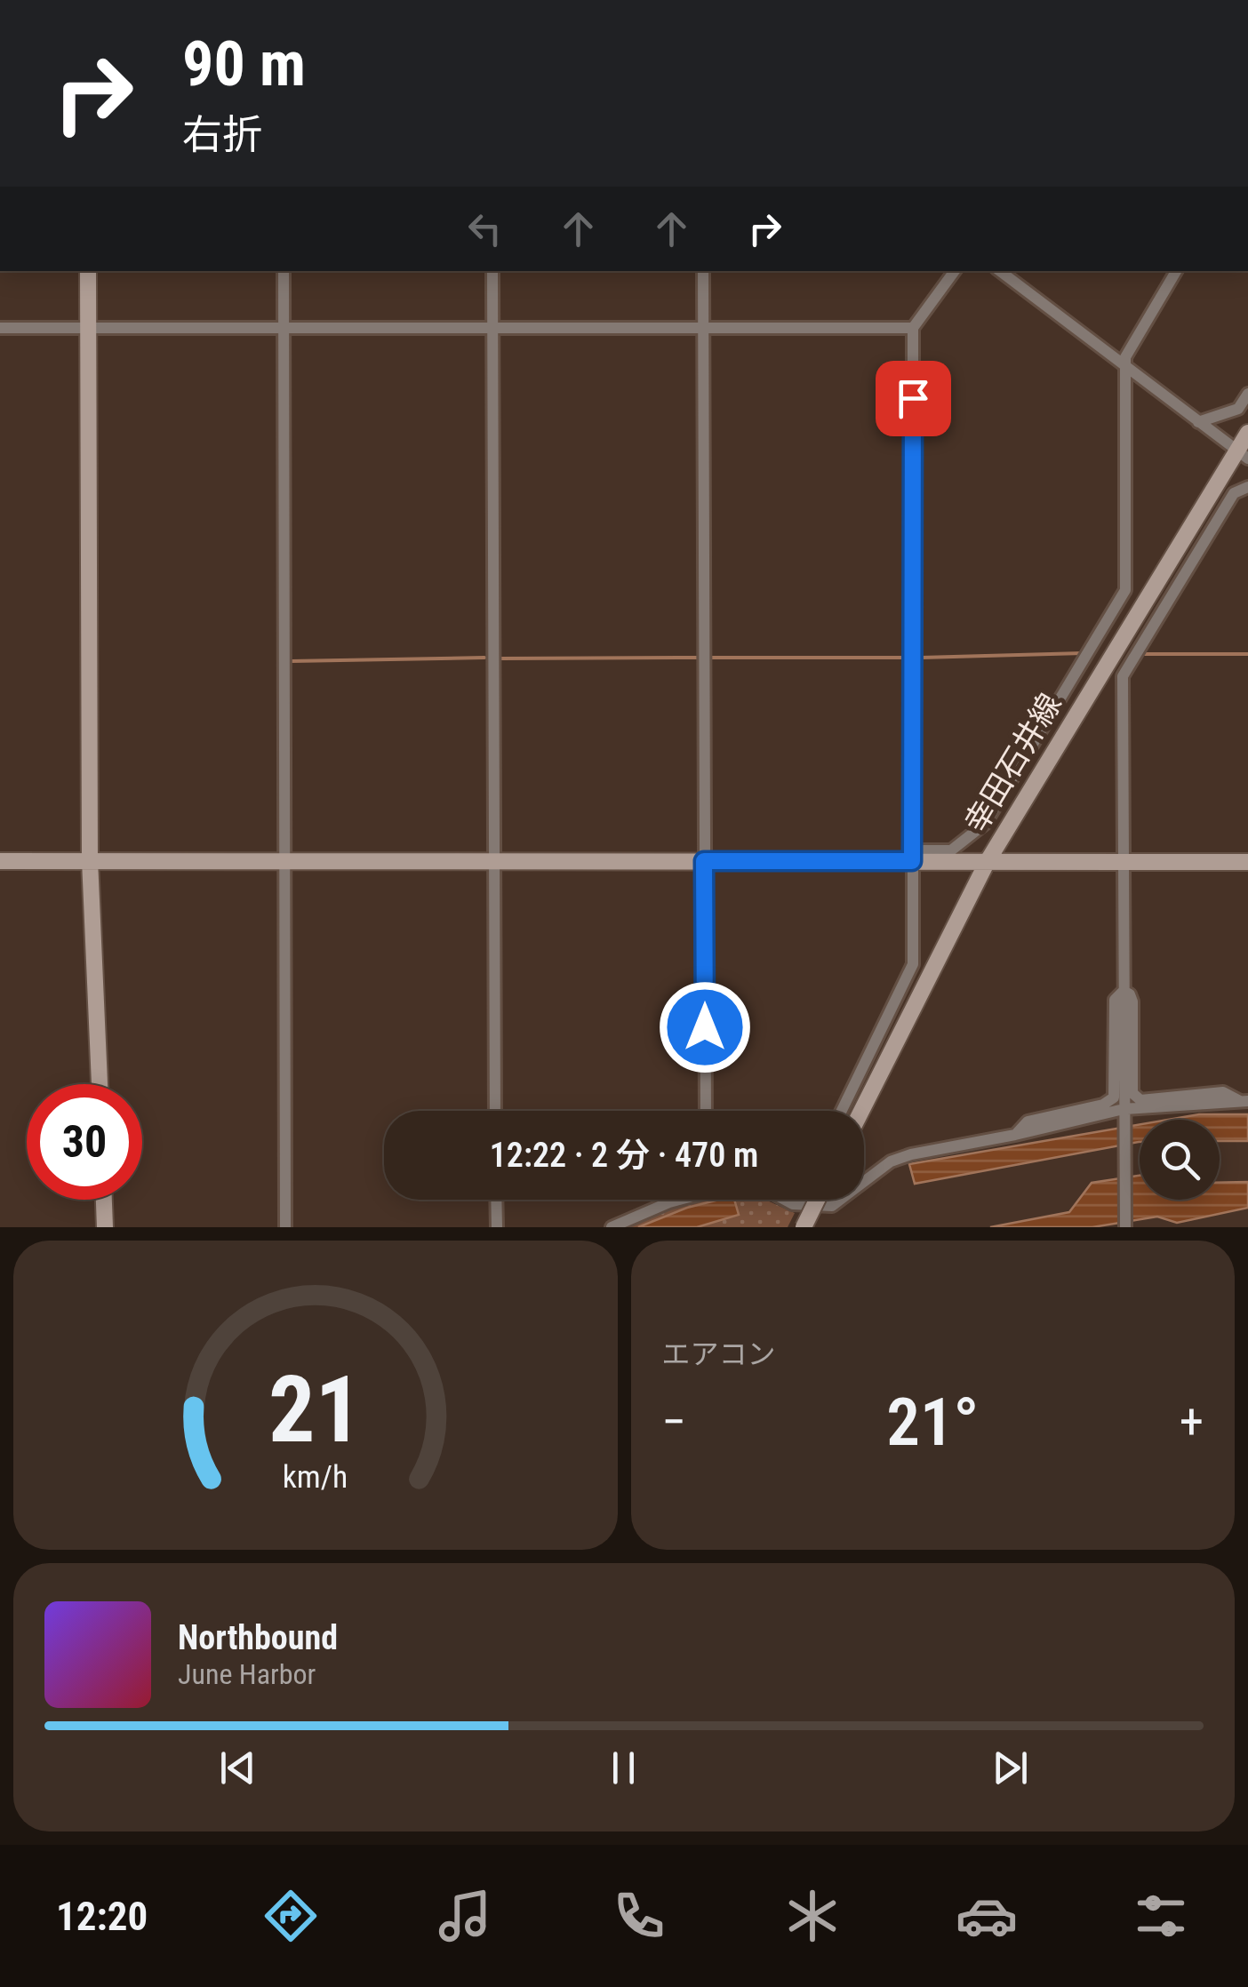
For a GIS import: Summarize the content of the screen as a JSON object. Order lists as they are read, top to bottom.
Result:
{
  "streets": {
    "street": ["幸田石井線"]
  },
  "page": {
    "turn": ["90 m", "右折"],
    "limit": "30",
    "trip": "12:22 · 2 分 · 470 m",
    "tile": "エアコン",
    "heat": ["−", "21°", "+"],
    "song": ["Northbound", "June Harbor"],
    "tabs": "12:20",
    "gauge": ["21", "km/h"]
  }
}
